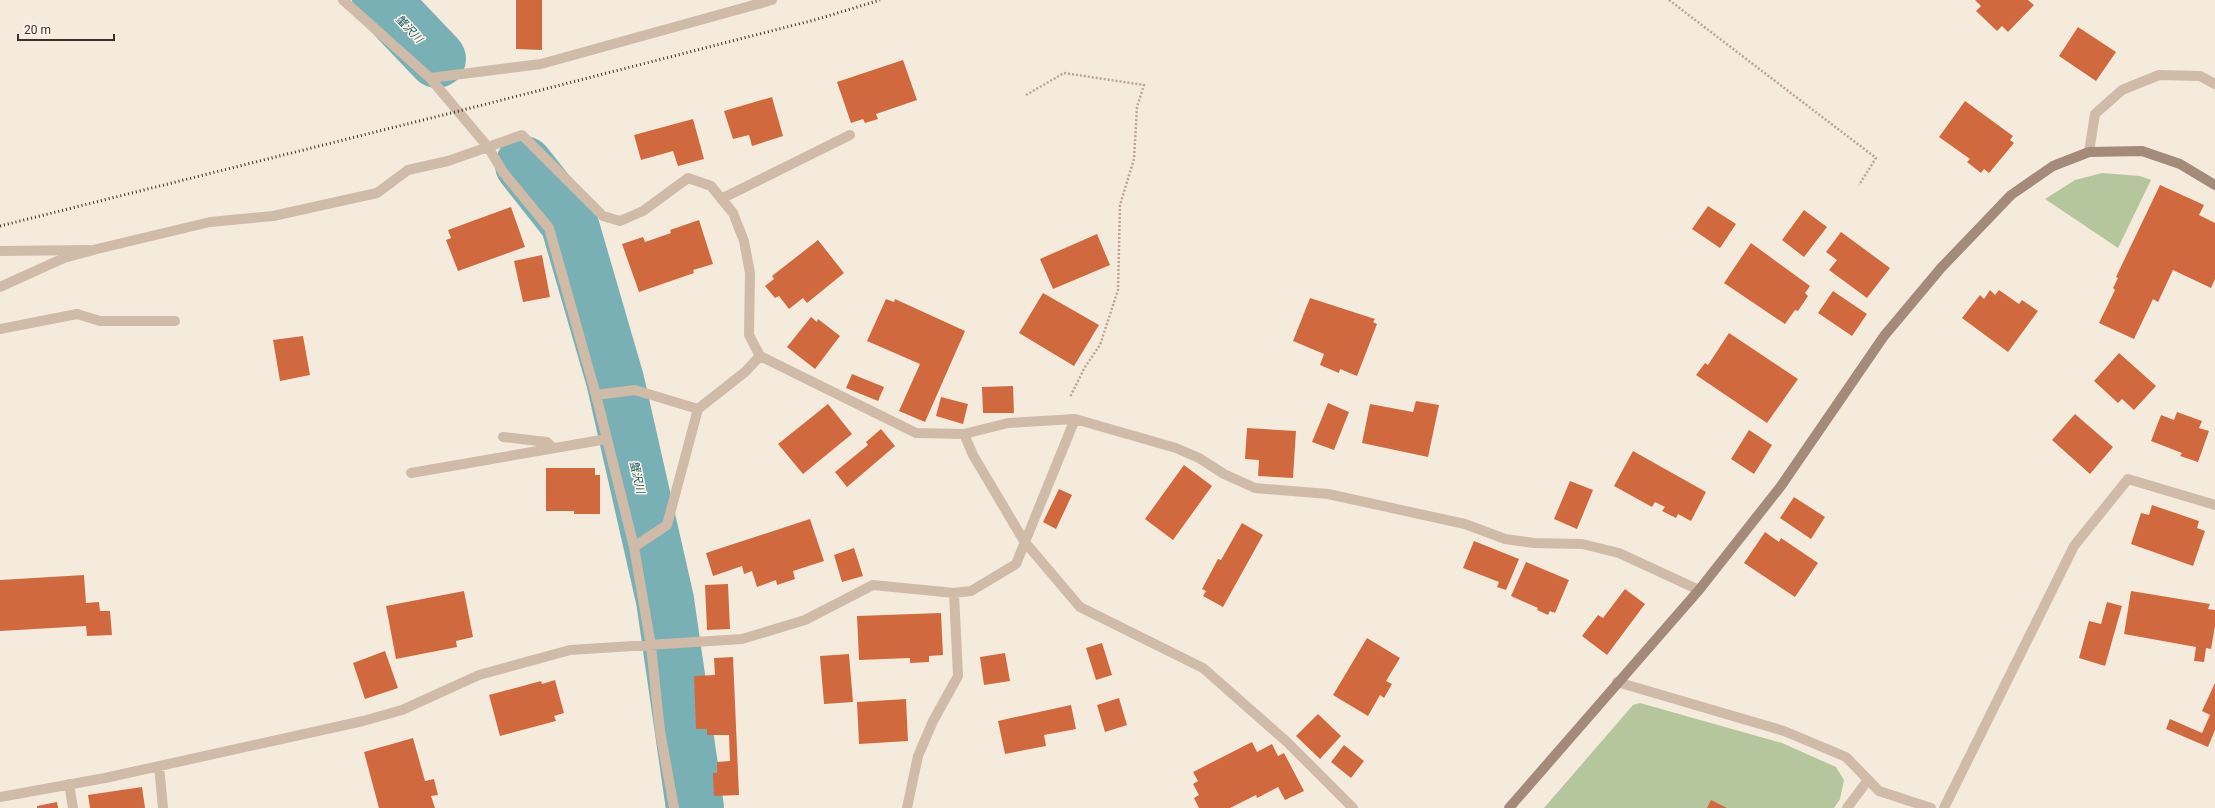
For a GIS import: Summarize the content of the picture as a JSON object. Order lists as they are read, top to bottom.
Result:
{
  "water": ["蟹沢川"],
  "scale_bar": "20 m"
}
